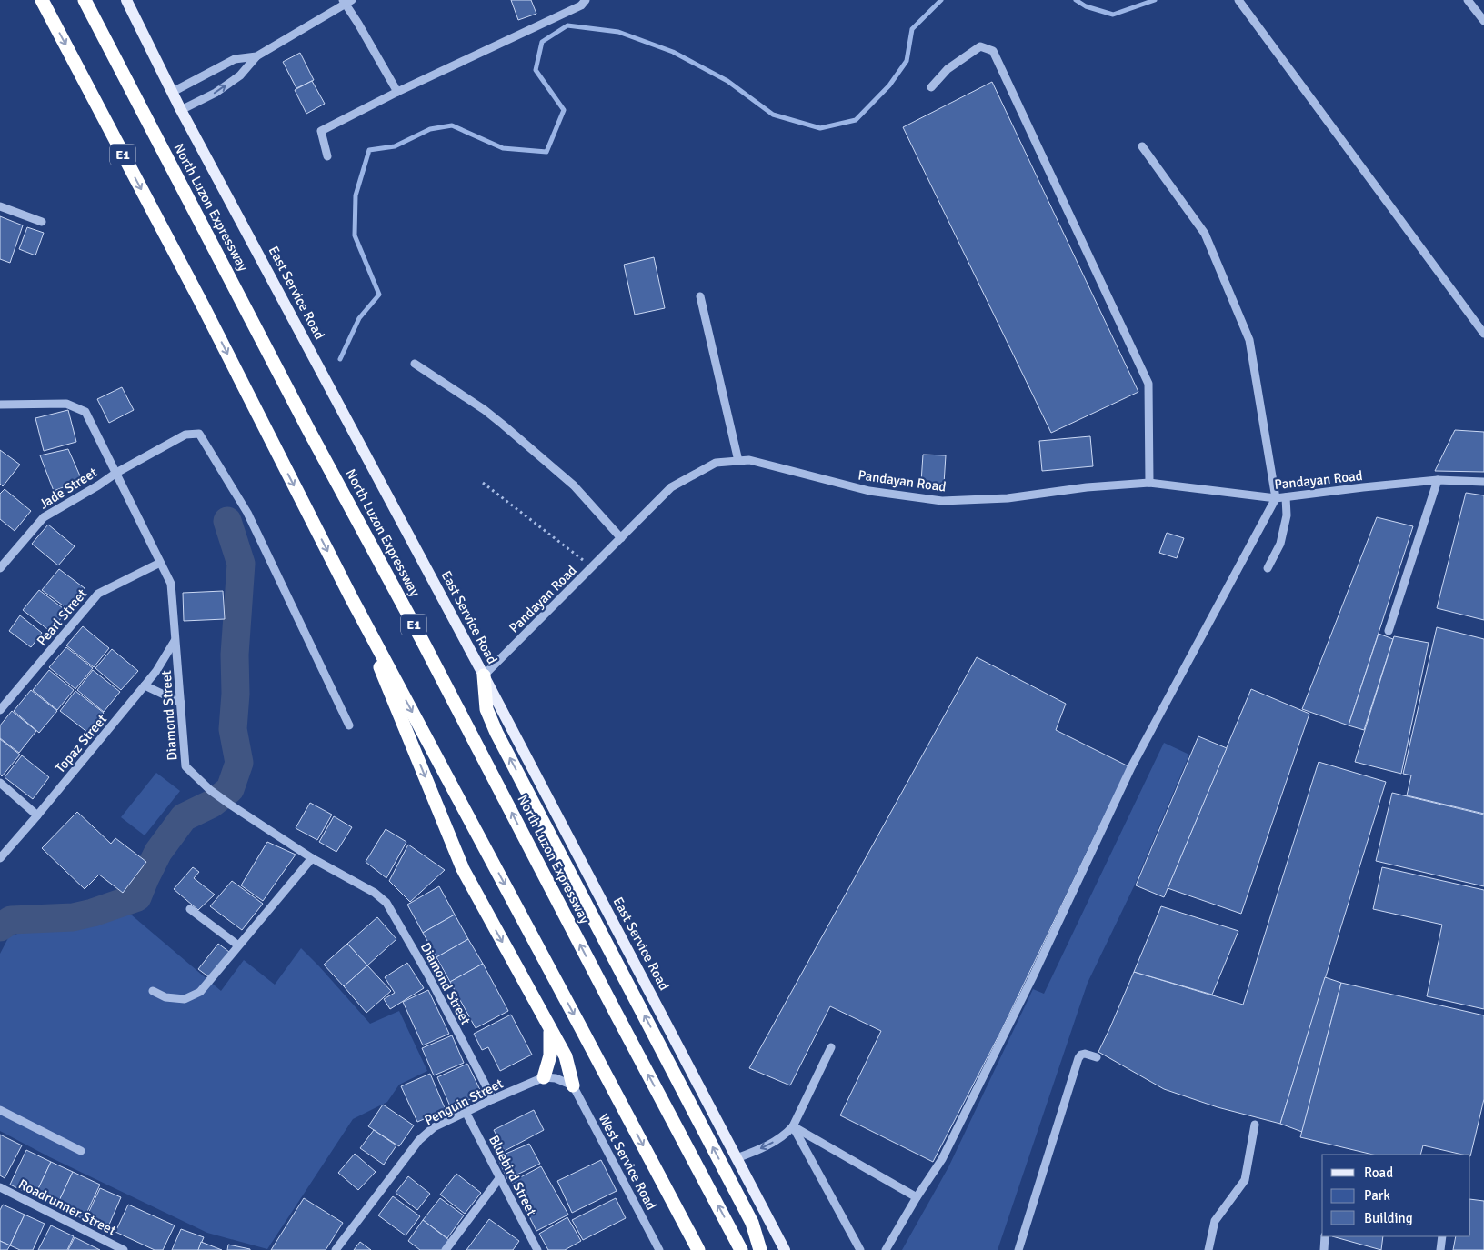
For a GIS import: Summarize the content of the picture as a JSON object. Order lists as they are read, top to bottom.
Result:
{
  "streets": {
    "highway": ["E1", "North Luzon Expressway"],
    "main road": ["East Service Road"],
    "street": [
      "Pandayan Road",
      "Jade Street",
      "Pearl Street",
      "Diamond Street",
      "Topaz Street",
      "Penguin Street",
      "West Service Road",
      "Bluebird Street",
      "Roadrunner Street"
    ]
  },
  "crossings": [
    ["East Service Road", "Pandayan Road"],
    ["Jade Street", "Diamond Street"],
    ["Pearl Street", "Diamond Street"],
    ["Diamond Street", "Topaz Street"],
    ["Diamond Street", "Penguin Street"],
    ["Penguin Street", "Bluebird Street"]
  ],
  "legend": ["Road", "Park", "Building"]
}
